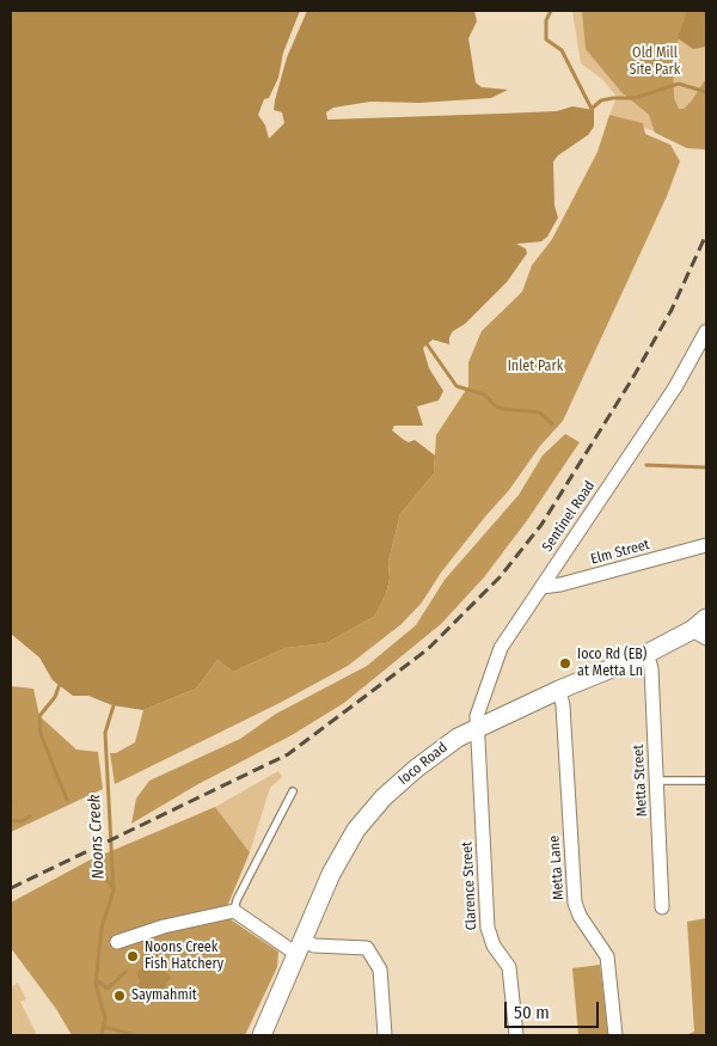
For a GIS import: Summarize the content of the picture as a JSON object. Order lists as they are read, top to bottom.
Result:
{
  "streets": {
    "main road": ["Ioco Road"],
    "street": [
      "Sentinel Road",
      "Elm Street",
      "Metta Street",
      "Metta Lane",
      "Clarence Street"
    ]
  },
  "crossings": [
    ["Sentinel Road", "Elm Street"],
    ["Sentinel Road", "Ioco Road"],
    ["Sentinel Road", "Clarence Street"],
    ["Ioco Road", "Metta Street"],
    ["Ioco Road", "Metta Lane"],
    ["Ioco Road", "Clarence Street"]
  ],
  "water": ["Noons Creek"],
  "parks": ["Old Mill Site Park", "Inlet Park"],
  "places": ["Ioco Rd (EB) at Metta Ln", "Noons Creek Fish Hatchery", "Saymahmit"],
  "scale_bar": "50 m"
}
